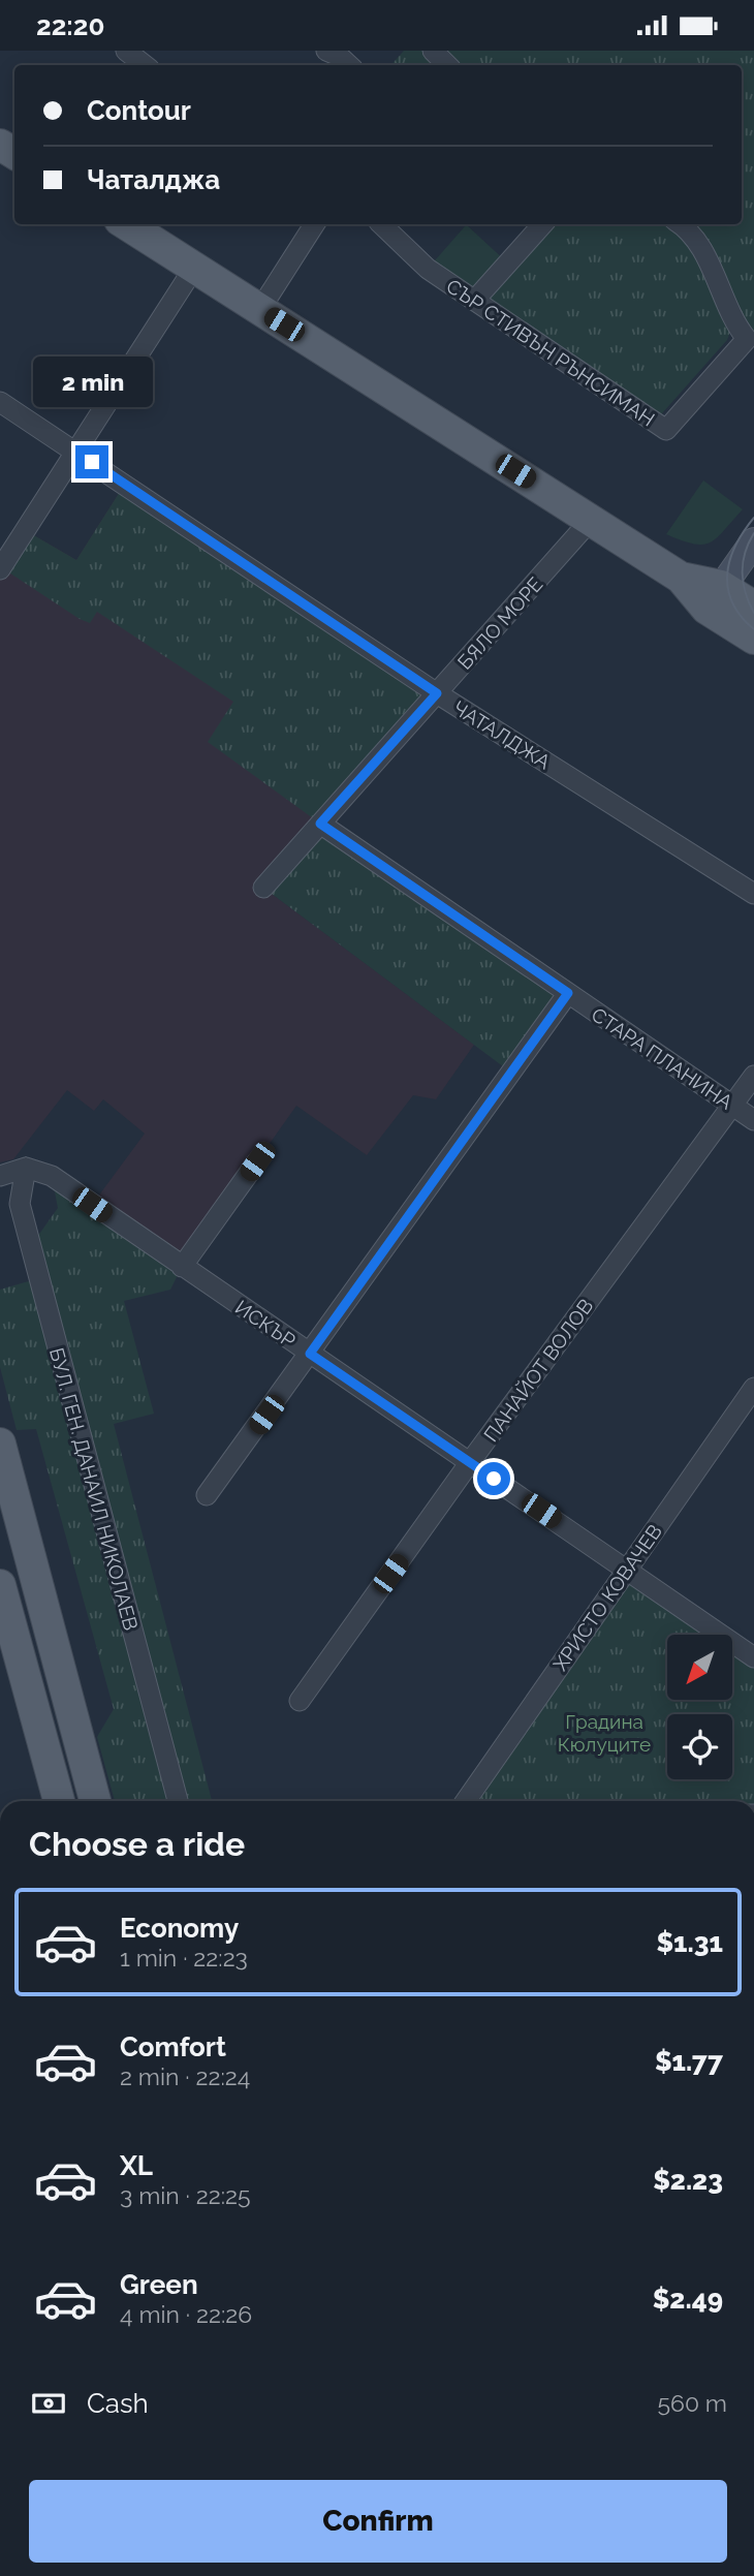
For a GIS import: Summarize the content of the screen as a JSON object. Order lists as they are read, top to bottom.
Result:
{
  "streets": {
    "street": [
      "СЪР СТИВЪН РЪНСИМАН",
      "БЯЛО МОРЕ",
      "ЧАТАЛДЖА",
      "СТАРА ПЛАНИНА",
      "ИСКЪР",
      "ПАНАЙОТ ВОЛОВ",
      "БУЛ. ГЕН. ДАНАИЛ НИКОЛАЕВ",
      "ХРИСТО КОВАЧЕВ"
    ]
  },
  "crossings": [
    ["БЯЛО МОРЕ", "ЧАТАЛДЖА"],
    ["БЯЛО МОРЕ", "СТАРА ПЛАНИНА"],
    ["СТАРА ПЛАНИНА", "ПАНАЙОТ ВОЛОВ"],
    ["ИСКЪР", "ПАНАЙОТ ВОЛОВ"],
    ["ИСКЪР", "БУЛ. ГЕН. ДАНАИЛ НИКОЛАЕВ"],
    ["ИСКЪР", "ХРИСТО КОВАЧЕВ"]
  ],
  "parks": ["Градина Кюлуците"],
  "north": "bottom left",
  "page": {
    "status": "22:20",
    "banner": ["Contour", "Чаталджа"],
    "bubble": "2 min",
    "heading": "Choose a ride",
    "list": [
      {
        "name": "Economy",
        "note": "1 min · 22:23",
        "value": "$1.31"
      },
      {
        "name": "Comfort",
        "note": "2 min · 22:24",
        "value": "$1.77"
      },
      {
        "name": "XL",
        "note": "3 min · 22:25",
        "value": "$2.23"
      },
      {
        "name": "Green",
        "note": "4 min · 22:26",
        "value": "$2.49"
      }
    ],
    "pay": ["Cash", "560 m"],
    "buttons": "Confirm"
  }
}
